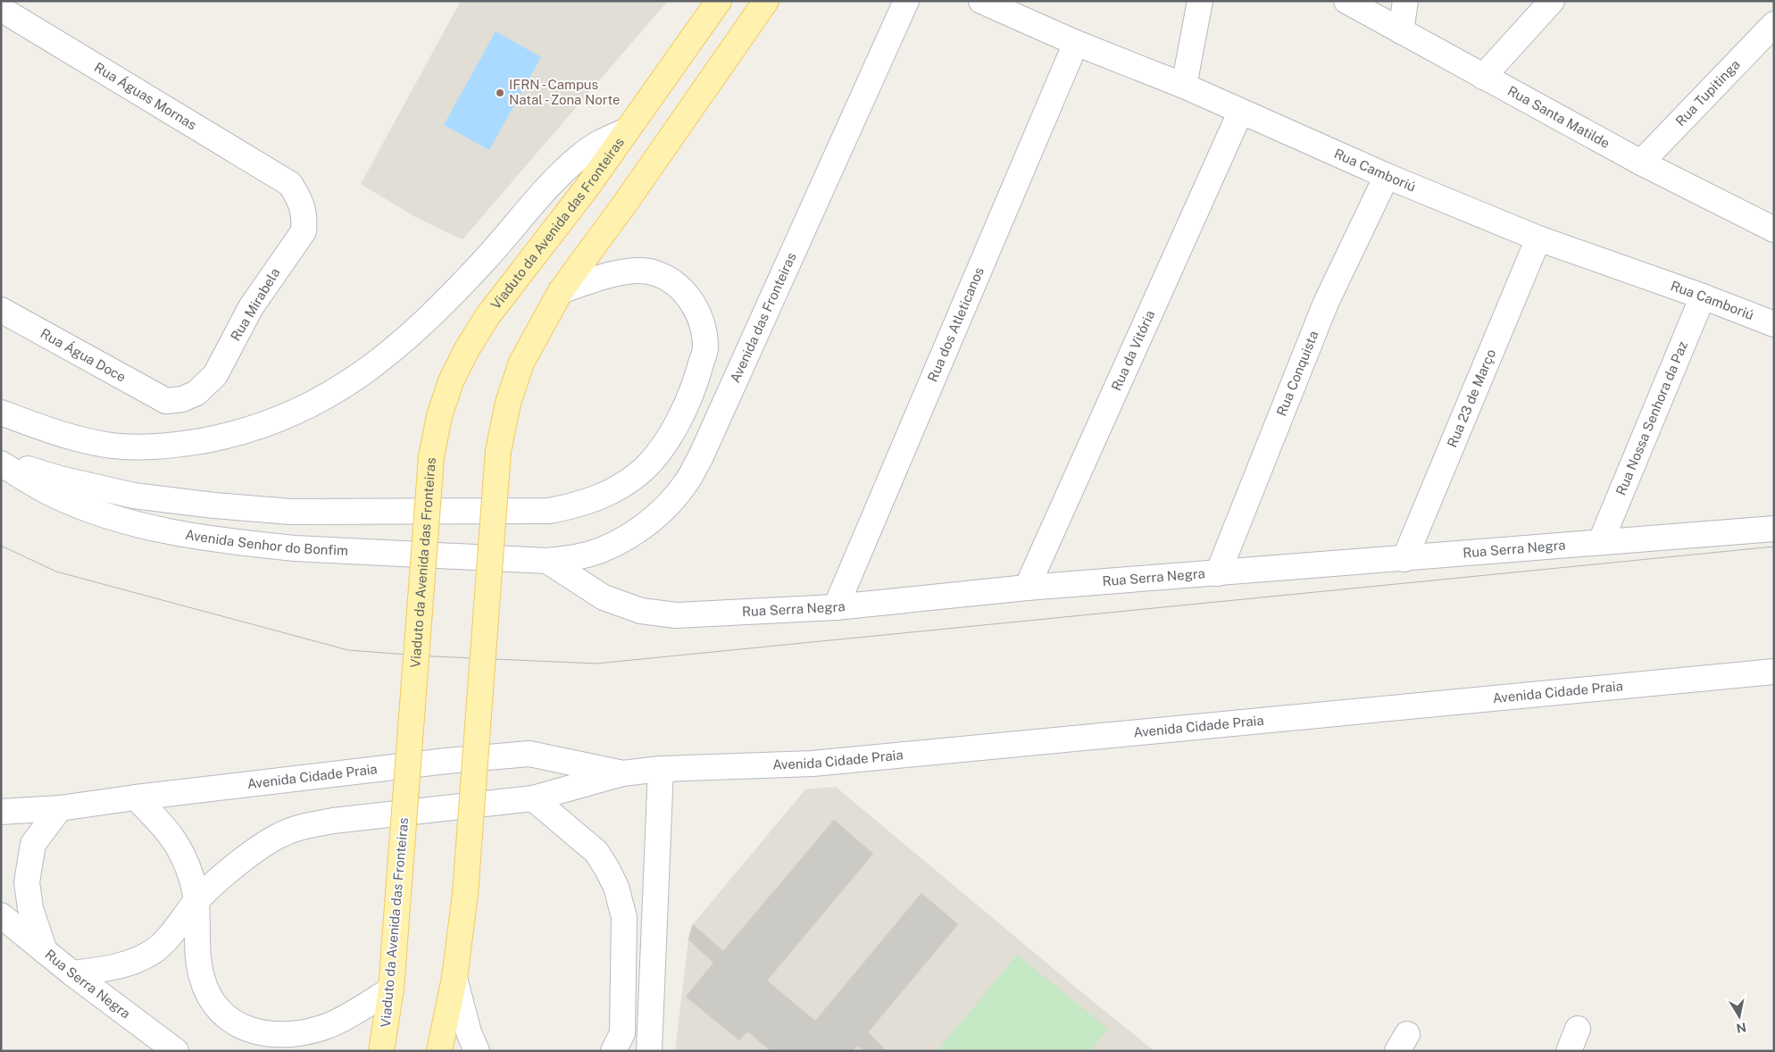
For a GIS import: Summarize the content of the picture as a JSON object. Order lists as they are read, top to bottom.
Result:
{
  "streets": {
    "main road": [
      "Rua Tupitinga",
      "Rua Águas Mornas",
      "Rua Santa Matilde",
      "Rua Camboriú",
      "Viaduto da Avenida das Fronteiras",
      "Rua Mirabela",
      "Avenida das Fronteiras",
      "Rua dos Atleticanos",
      "Rua da Vitória",
      "Rua Água Doce",
      "Rua Conquista",
      "Rua 23 de Março",
      "Rua Nossa Senhora da Paz",
      "Avenida Senhor do Bonfim",
      "Rua Serra Negra",
      "Avenida Cidade Praia"
    ]
  },
  "crossings": [
    ["Rua Tupitinga", "Rua Santa Matilde"],
    ["Rua Águas Mornas", "Rua Mirabela"],
    ["Rua Camboriú", "Rua dos Atleticanos"],
    ["Rua Camboriú", "Rua da Vitória"],
    ["Rua Camboriú", "Rua Conquista"],
    ["Rua Camboriú", "Rua 23 de Março"],
    ["Rua Camboriú", "Rua Nossa Senhora da Paz"],
    ["Rua Mirabela", "Rua Água Doce"],
    ["Avenida das Fronteiras", "Avenida Senhor do Bonfim"],
    ["Avenida das Fronteiras", "Rua Serra Negra"],
    ["Rua dos Atleticanos", "Rua Serra Negra"],
    ["Rua da Vitória", "Rua Serra Negra"],
    ["Rua Conquista", "Rua Serra Negra"],
    ["Rua 23 de Março", "Rua Serra Negra"],
    ["Rua Nossa Senhora da Paz", "Rua Serra Negra"],
    ["Avenida Senhor do Bonfim", "Rua Serra Negra"],
    ["Rua Serra Negra", "Avenida Cidade Praia"]
  ],
  "places": ["IFRN - Campus Natal - Zona Norte"],
  "north": "bottom"
}
